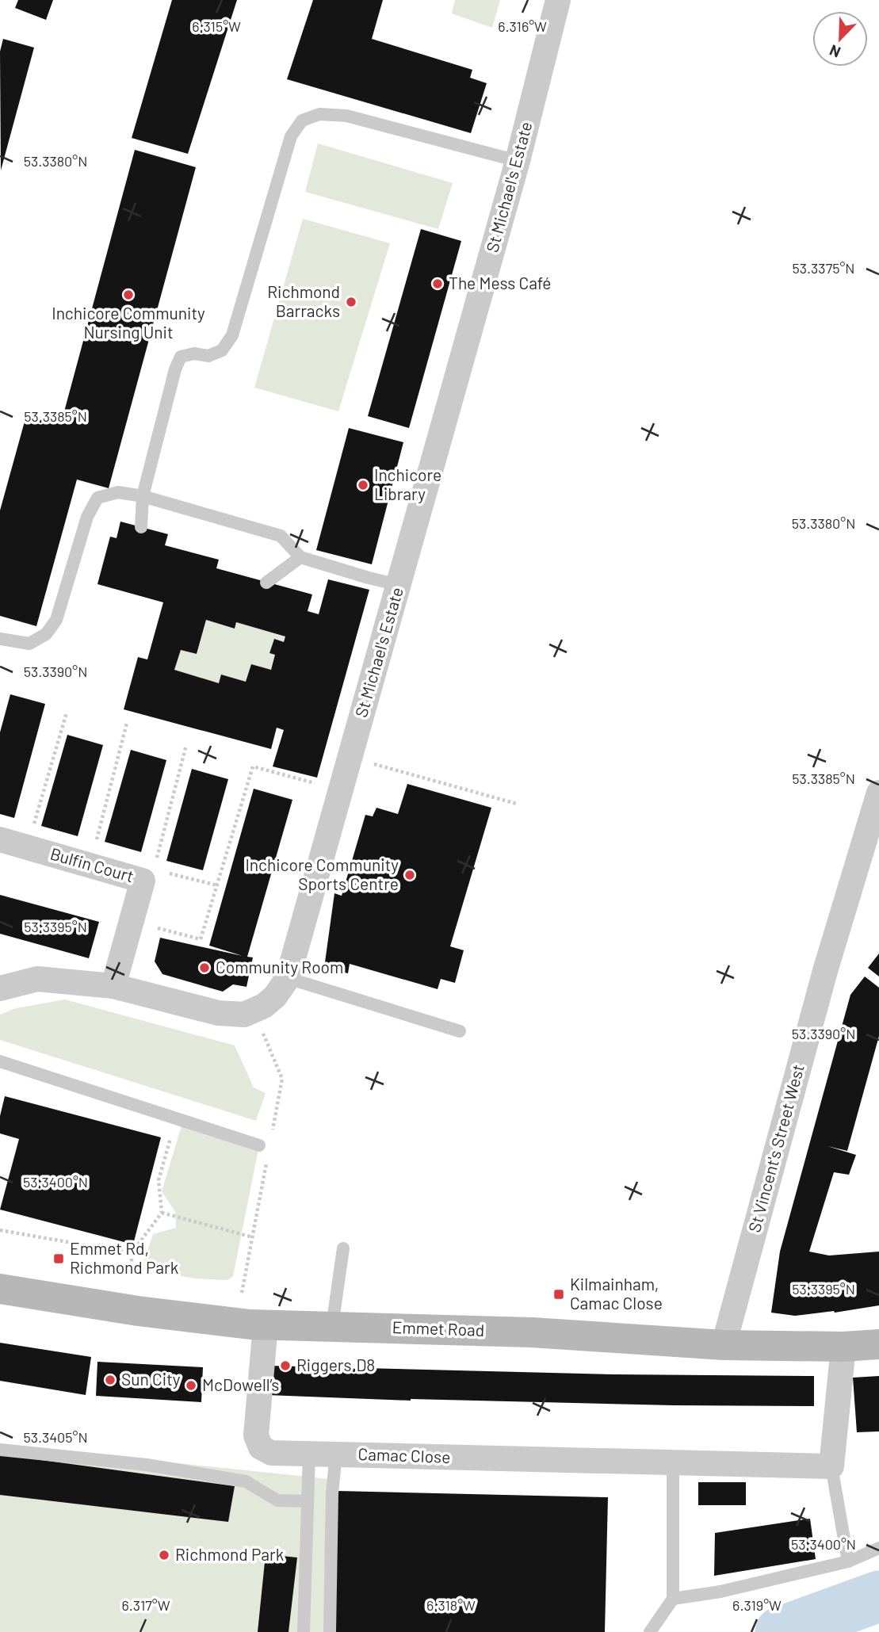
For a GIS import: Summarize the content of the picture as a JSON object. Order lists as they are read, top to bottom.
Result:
{
  "streets": {
    "main road": ["Emmet Road"],
    "street": [
      "St Michael's Estate",
      "Bulfin Court",
      "St Vincent's Street West",
      "Camac Close"
    ]
  },
  "crossings": [
    ["St Michael's Estate", "Bulfin Court"],
    ["St Vincent's Street West", "Emmet Road"],
    ["Emmet Road", "Camac Close"]
  ],
  "places": {
    "other": [
      "The Mess Café",
      "Inchicore Community Nursing Unit",
      "Richmond Barracks",
      "Inchicore Library",
      "Inchicore Community Sports Centre",
      "Community Room",
      "Riggers.D8",
      "Sun City",
      "McDowell’s",
      "Richmond Park"
    ],
    "transit": ["Emmet Rd, Richmond Park", "Kilmainham, Camac Close"]
  },
  "north": "bottom left",
  "coordinates": [
    "6.316°W",
    "6.315°W",
    "53.3380°N",
    "53.3375°N",
    "53.3385°N",
    "53.3390°N",
    "53.3395°N",
    "53.3400°N",
    "53.3405°N",
    "6.317°W",
    "6.318°W",
    "6.319°W"
  ]
}
